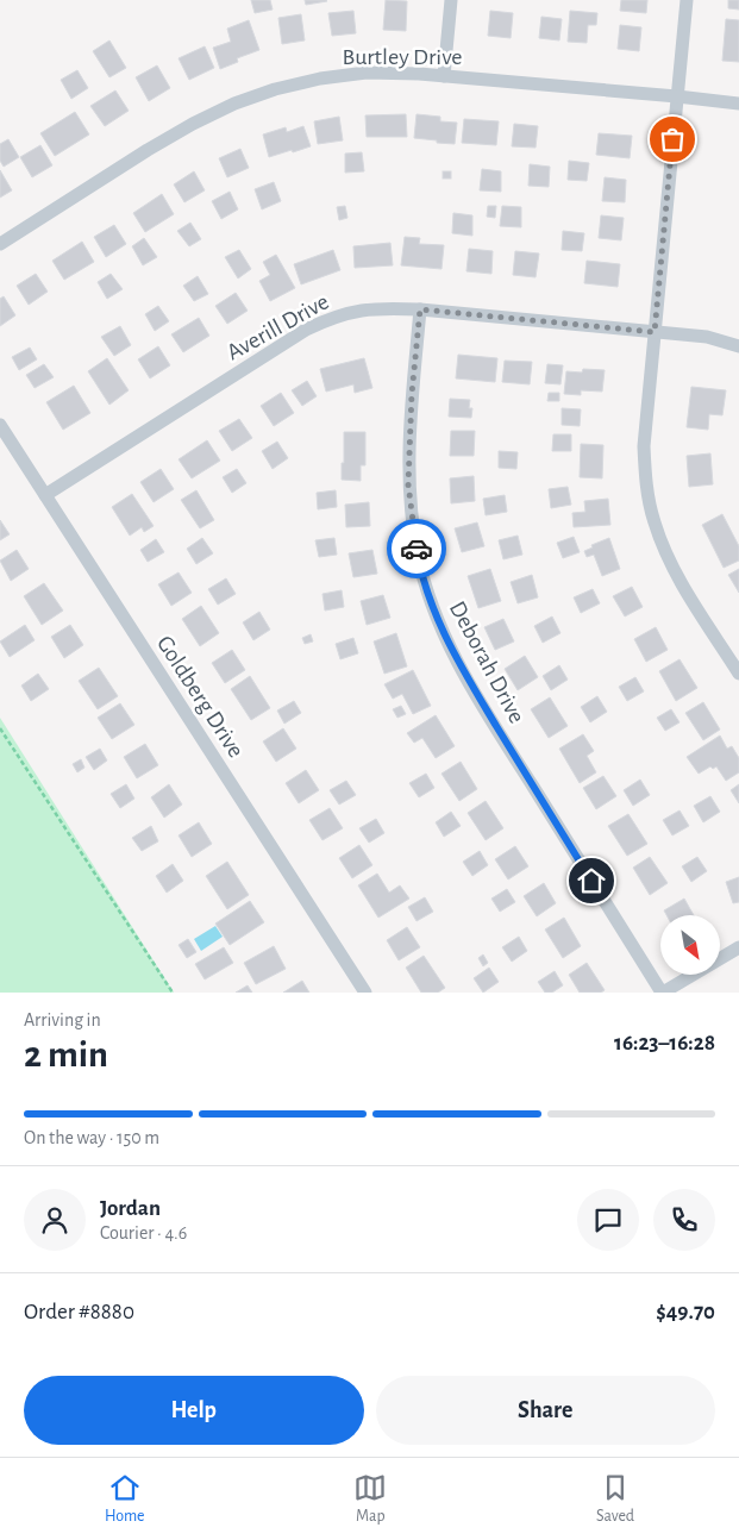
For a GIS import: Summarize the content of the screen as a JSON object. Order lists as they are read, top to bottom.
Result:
{
  "streets": {
    "street": [
      "Burtley Drive",
      "Averill Drive",
      "Deborah Drive",
      "Goldberg Drive"
    ]
  },
  "crossings": [
    ["Averill Drive", "Deborah Drive"],
    ["Averill Drive", "Goldberg Drive"]
  ],
  "north": "bottom right",
  "page": {
    "heading": ["2 min", "Arriving in", "16:23–16:28"],
    "panel": [
      "Jordan",
      "Courier · 4.6",
      "Order #8880",
      "$49.70"
    ],
    "bar": "On the way · 150 m",
    "buttons": ["Help", "Share"],
    "tabs": ["Home", "Map", "Saved"]
  }
}
